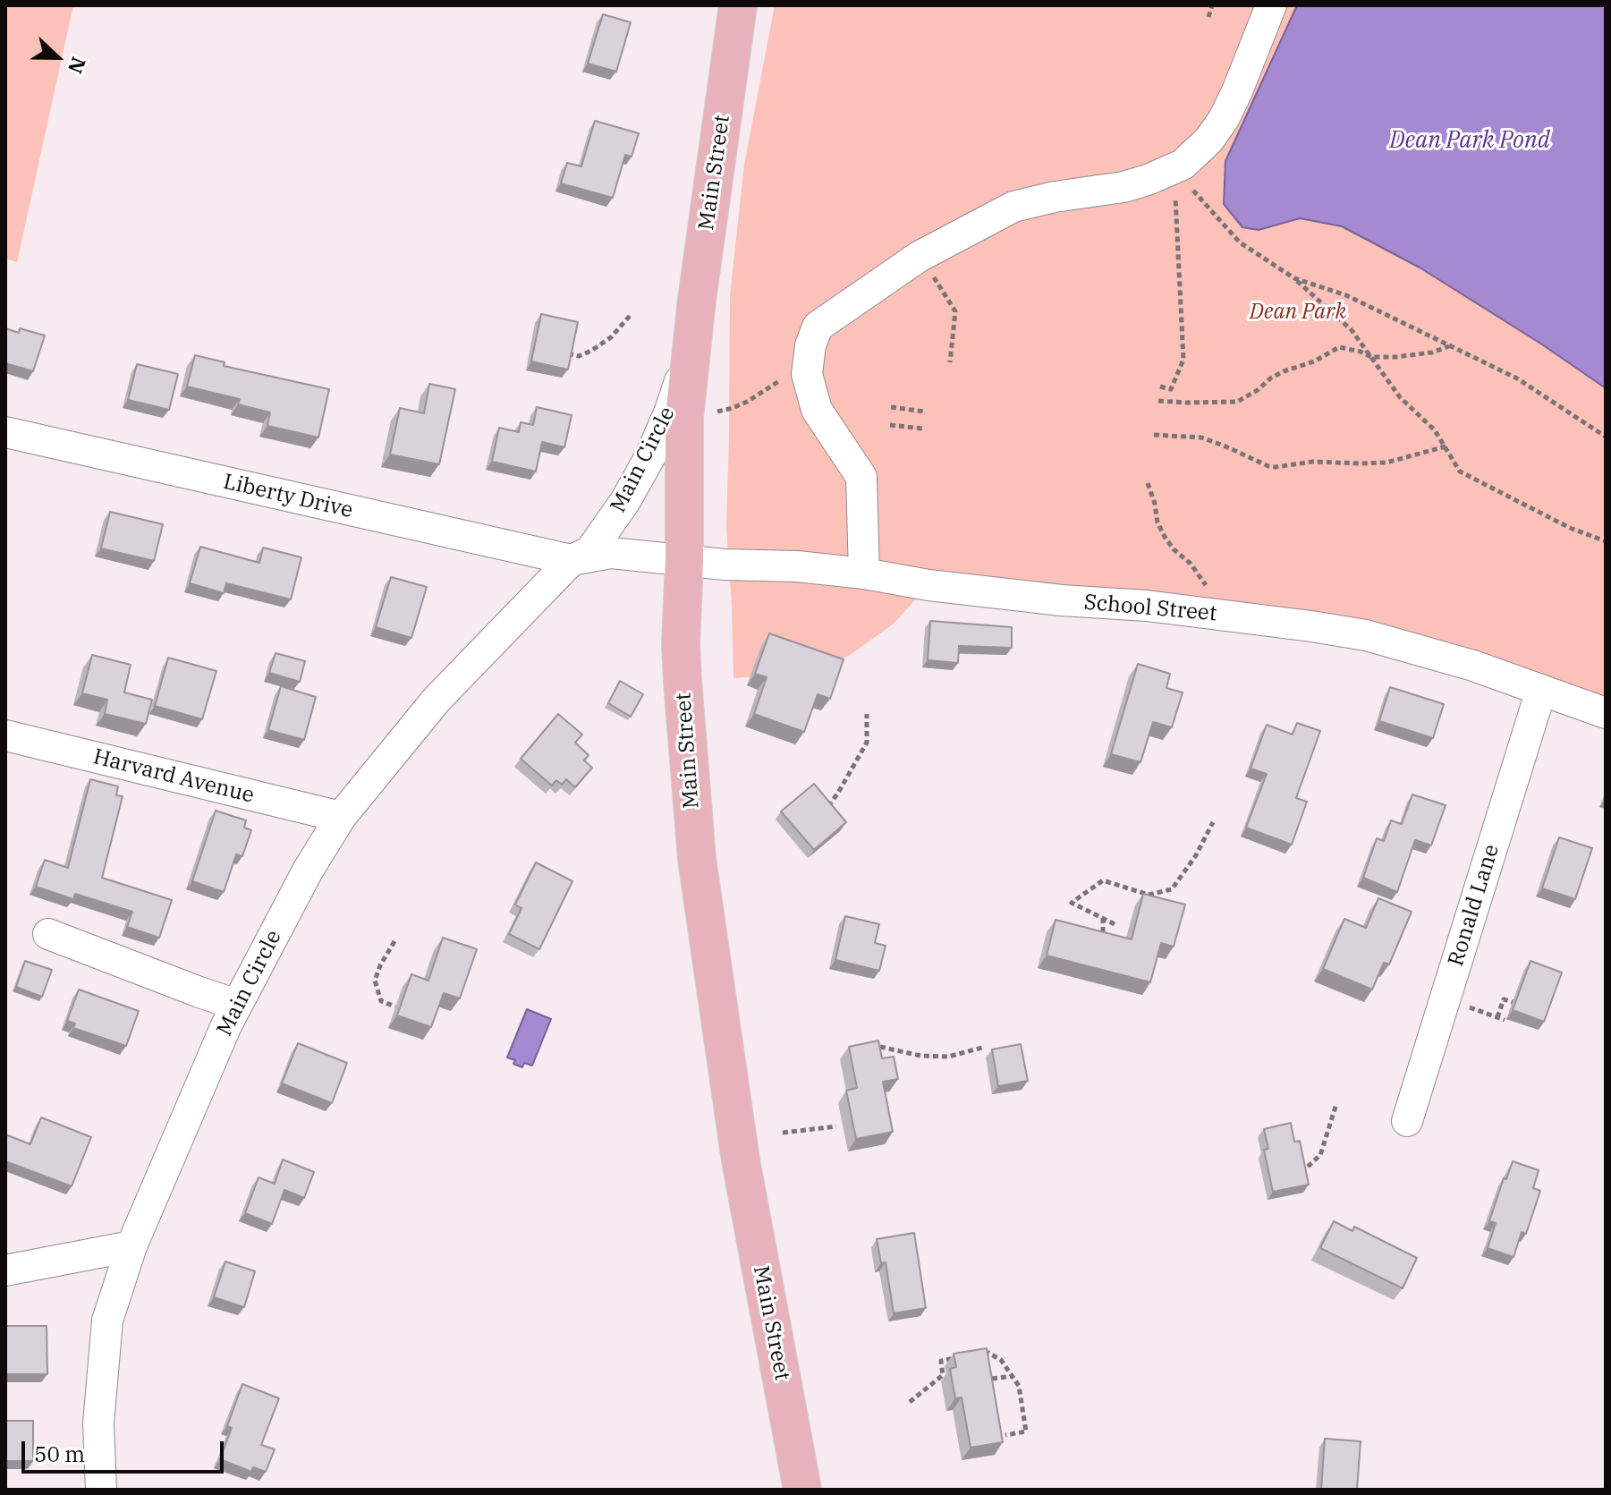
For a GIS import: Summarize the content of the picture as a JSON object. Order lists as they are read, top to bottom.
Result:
{
  "streets": {
    "main road": ["Main Street"],
    "street": [
      "Main Circle",
      "Liberty Drive",
      "School Street",
      "Harvard Avenue",
      "Ronald Lane"
    ]
  },
  "crossings": [
    ["Main Street", "Main Circle"],
    ["Main Street", "School Street"],
    ["Main Circle", "Liberty Drive"],
    ["Main Circle", "Harvard Avenue"],
    ["School Street", "Ronald Lane"]
  ],
  "water": ["Dean Park Pond"],
  "parks": ["Dean Park"],
  "scale_bar": "50 m",
  "north": "right"
}
